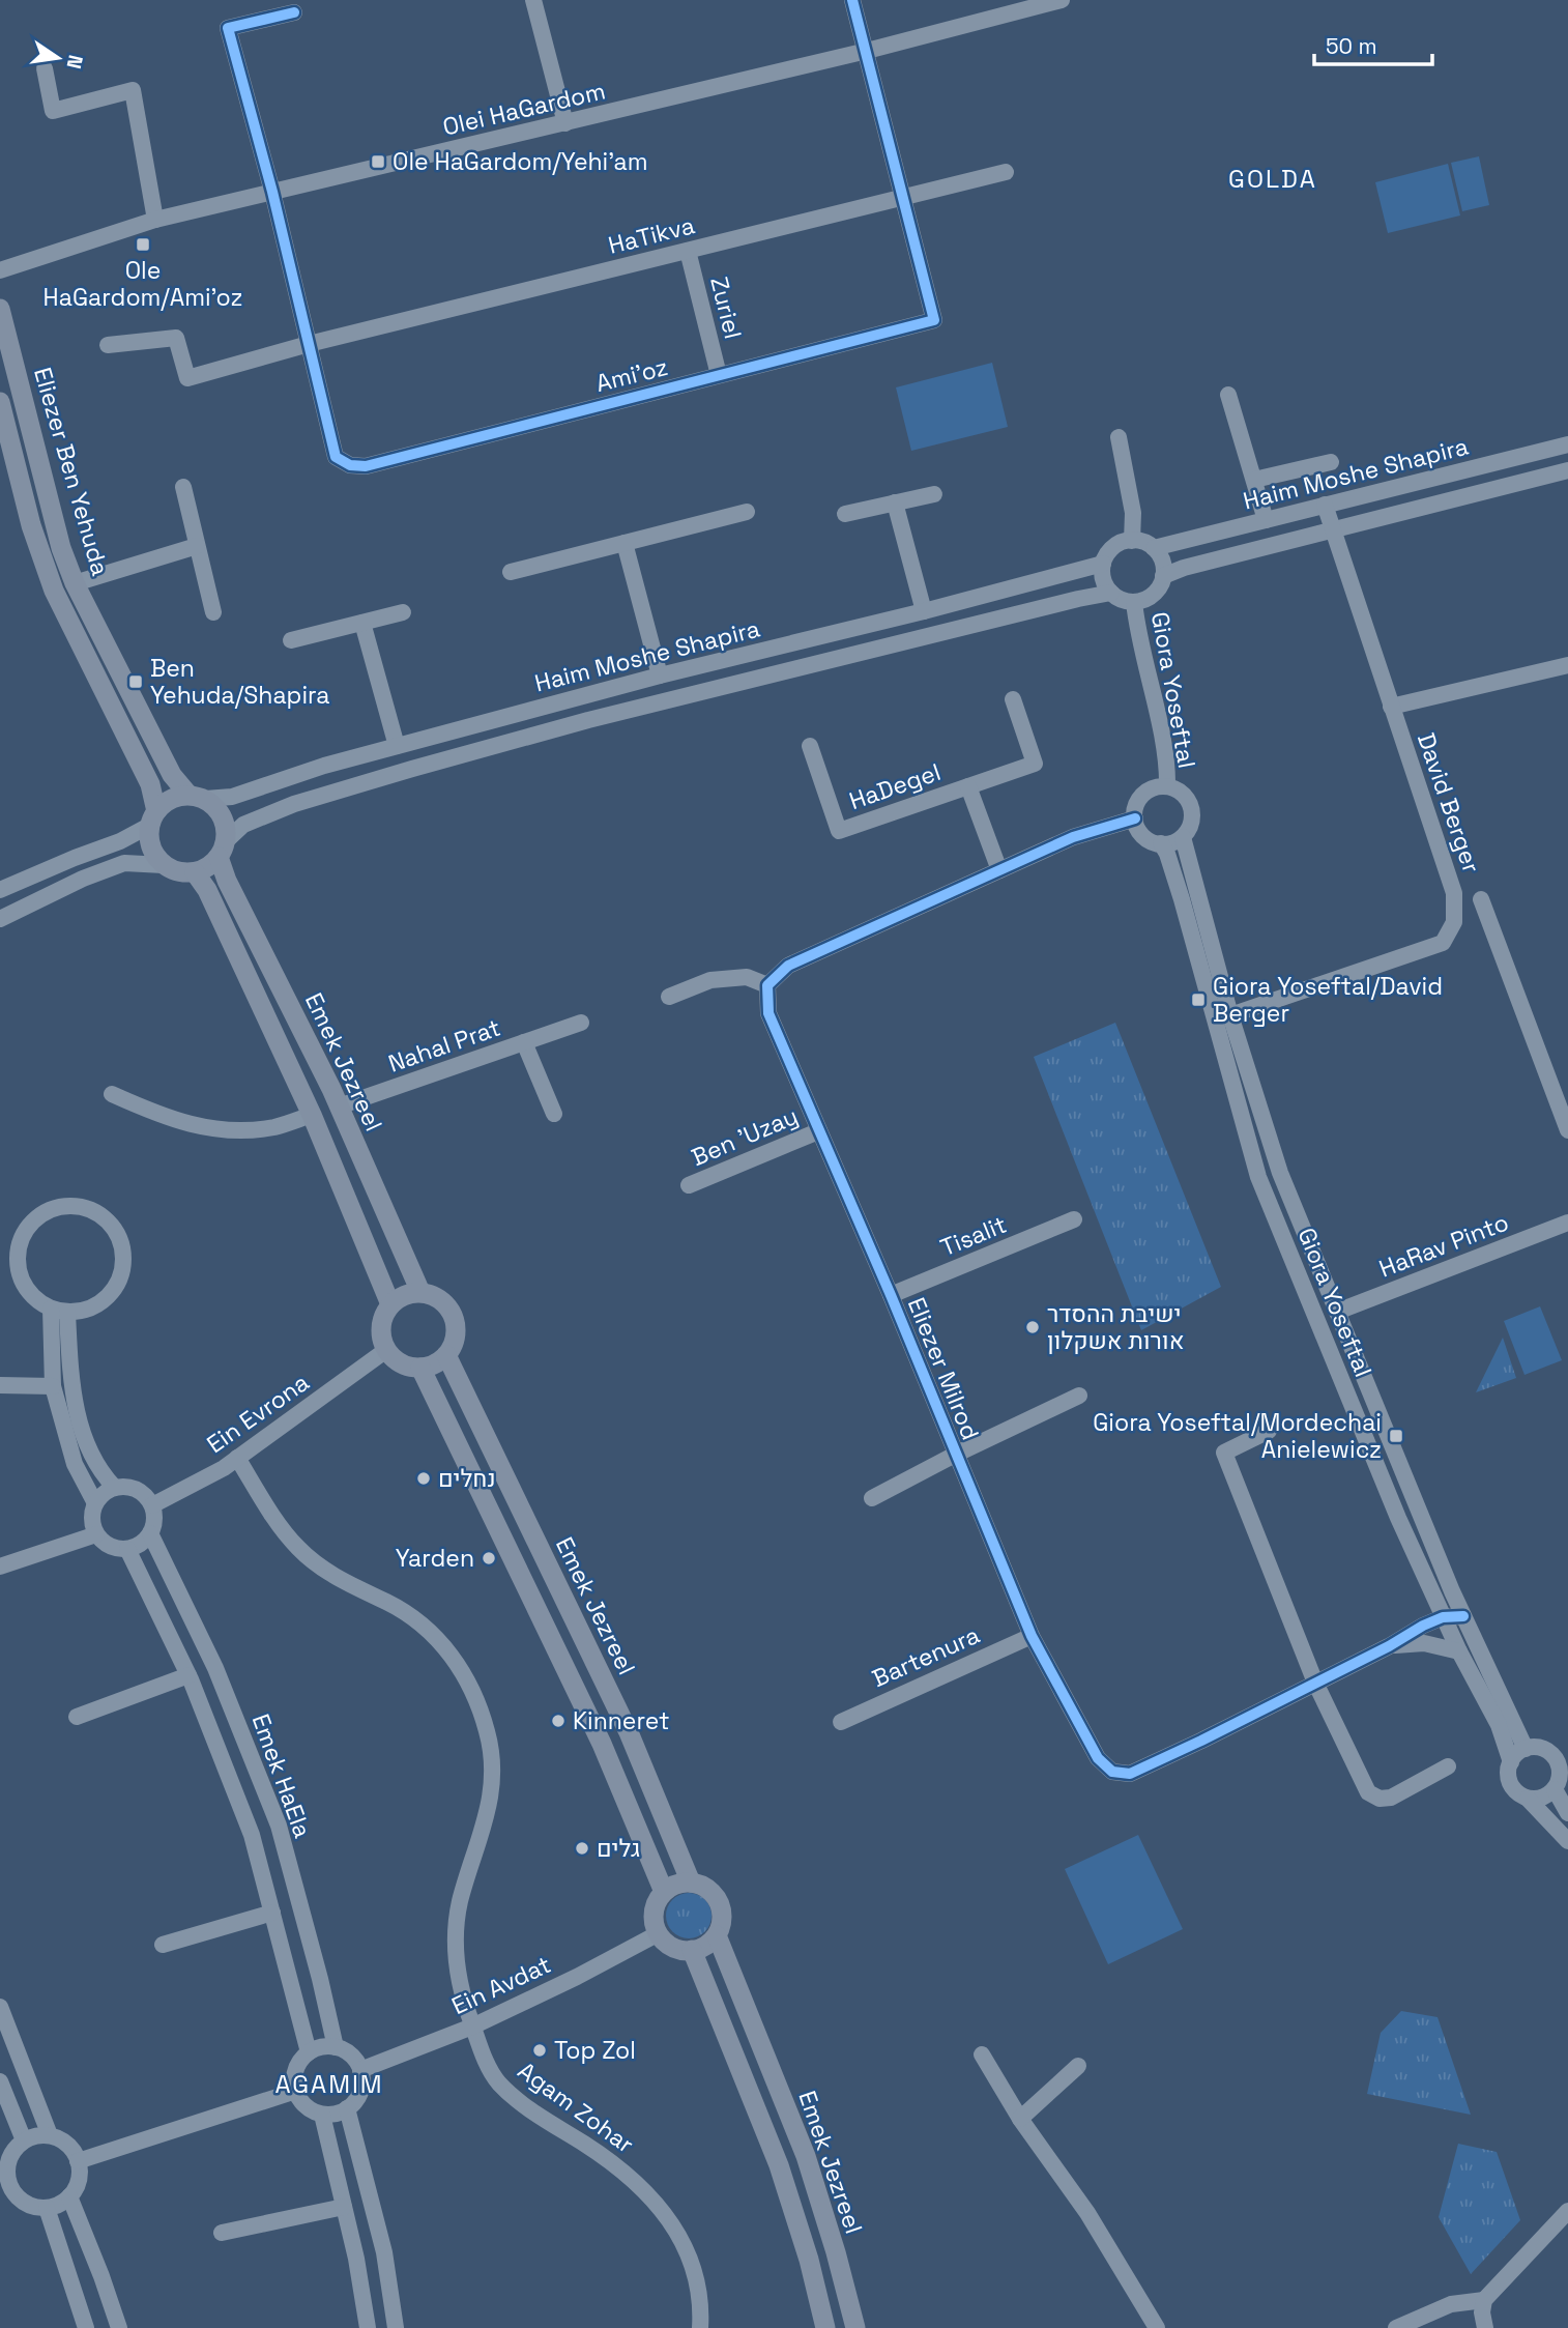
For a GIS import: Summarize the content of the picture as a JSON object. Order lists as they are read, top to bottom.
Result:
{
  "streets": {
    "main road": ["Eliezer Ben Yehuda", "Emek Jezreel"],
    "street": [
      "Olei HaGardom",
      "HaTikva",
      "Zuriel",
      "Ami'oz",
      "Haim Moshe Shapira",
      "Giora Yoseftal",
      "HaDegel",
      "David Berger",
      "Nahal Prat",
      "Ben 'Uzay",
      "Tisalit",
      "HaRav Pinto",
      "Eliezer Milrod",
      "Ein Evrona",
      "Bartenura",
      "Emek HaEla",
      "Ein Avdat",
      "Agam Zohar"
    ]
  },
  "crossings": [
    ["Olei HaGardom", "Ami'oz"],
    ["HaTikva", "Zuriel"],
    ["HaTikva", "Ami'oz"],
    ["Zuriel", "Ami'oz"],
    ["Eliezer Ben Yehuda", "Haim Moshe Shapira"],
    ["Eliezer Ben Yehuda", "Emek Jezreel"],
    ["Haim Moshe Shapira", "Giora Yoseftal"],
    ["Haim Moshe Shapira", "David Berger"],
    ["Haim Moshe Shapira", "Emek Jezreel"],
    ["Giora Yoseftal", "David Berger"],
    ["Giora Yoseftal", "HaRav Pinto"],
    ["Giora Yoseftal", "Eliezer Milrod"],
    ["Nahal Prat", "Emek Jezreel"],
    ["Emek Jezreel", "Ein Evrona"],
    ["Emek Jezreel", "Ein Avdat"],
    ["Ben 'Uzay", "Eliezer Milrod"],
    ["Tisalit", "Eliezer Milrod"],
    ["Eliezer Milrod", "Bartenura"],
    ["Ein Evrona", "Emek HaEla"],
    ["Ein Evrona", "Agam Zohar"],
    ["Emek HaEla", "Ein Avdat"],
    ["Ein Avdat", "Agam Zohar"]
  ],
  "districts": ["GOLDA", "AGAMIM"],
  "places": {
    "transit": [
      "Ole HaGardom/Yehi'am",
      "Ole HaGardom/Ami'oz",
      "Ben Yehuda/Shapira",
      "Giora Yoseftal/David Berger",
      "Giora Yoseftal/Mordechai Anielewicz"
    ],
    "other": [
      "ישיבת ההסדר אורות אשקלון",
      "נחלים",
      "Yarden",
      "Kinneret",
      "גלים",
      "Top Zol"
    ]
  },
  "scale_bar": "50 m",
  "north": "right"
}
